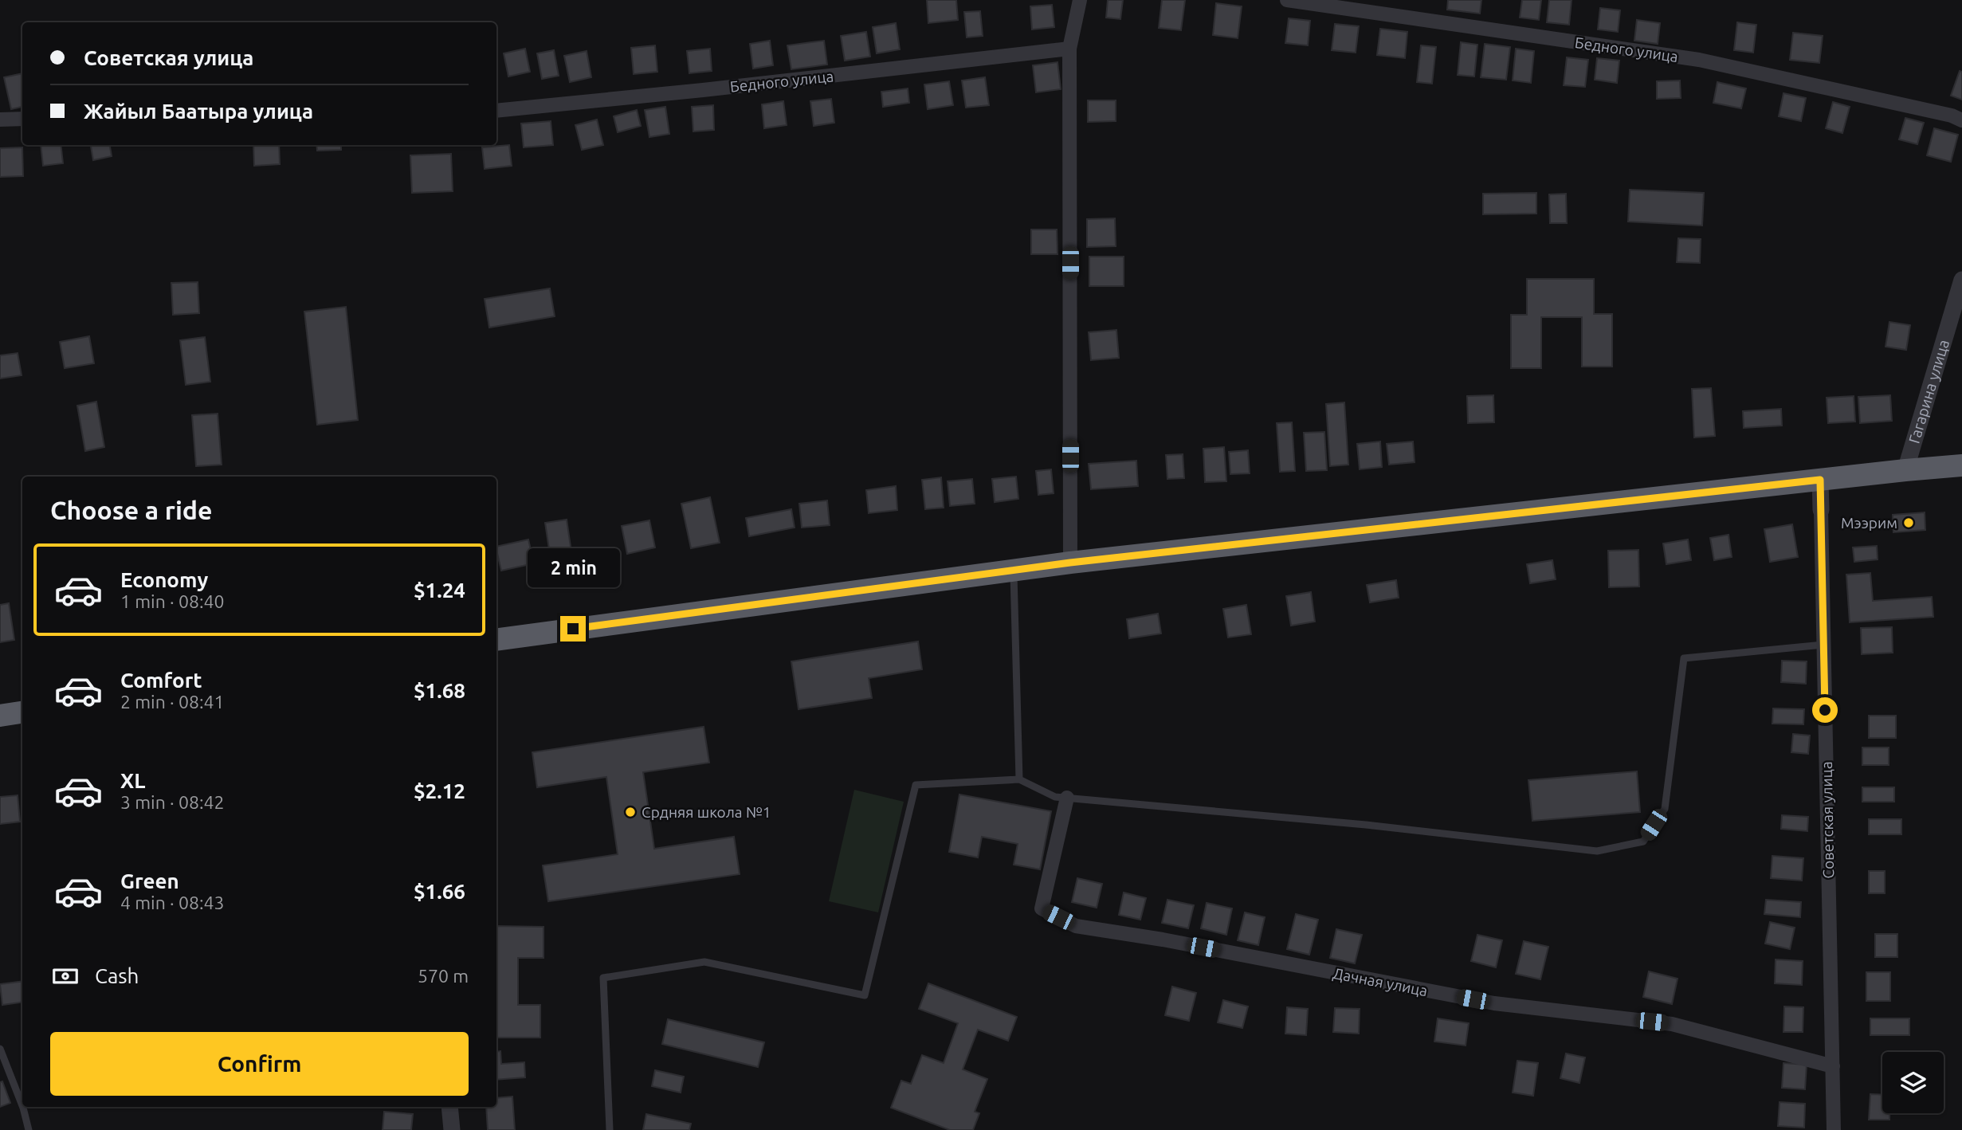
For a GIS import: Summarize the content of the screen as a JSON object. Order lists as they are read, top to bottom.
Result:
{
  "streets": {
    "street": [
      "Бедного улица",
      "Гагарина улица",
      "Советская улица",
      "Дачная улица"
    ]
  },
  "crossings": [
    ["Советская улица", "Дачная улица"]
  ],
  "places": ["Мээрим", "Срдняя школа №1"],
  "page": {
    "banner": ["Советская улица", "Жайыл Баатыра улица"],
    "heading": "Choose a ride",
    "list": [
      {
        "name": "Economy",
        "note": "1 min · 08:40",
        "value": "$1.24"
      },
      {
        "name": "Comfort",
        "note": "2 min · 08:41",
        "value": "$1.68"
      },
      {
        "name": "XL",
        "note": "3 min · 08:42",
        "value": "$2.12"
      },
      {
        "name": "Green",
        "note": "4 min · 08:43",
        "value": "$1.66"
      }
    ],
    "bubble": "2 min",
    "pay": ["Cash", "570 m"],
    "buttons": "Confirm"
  }
}
